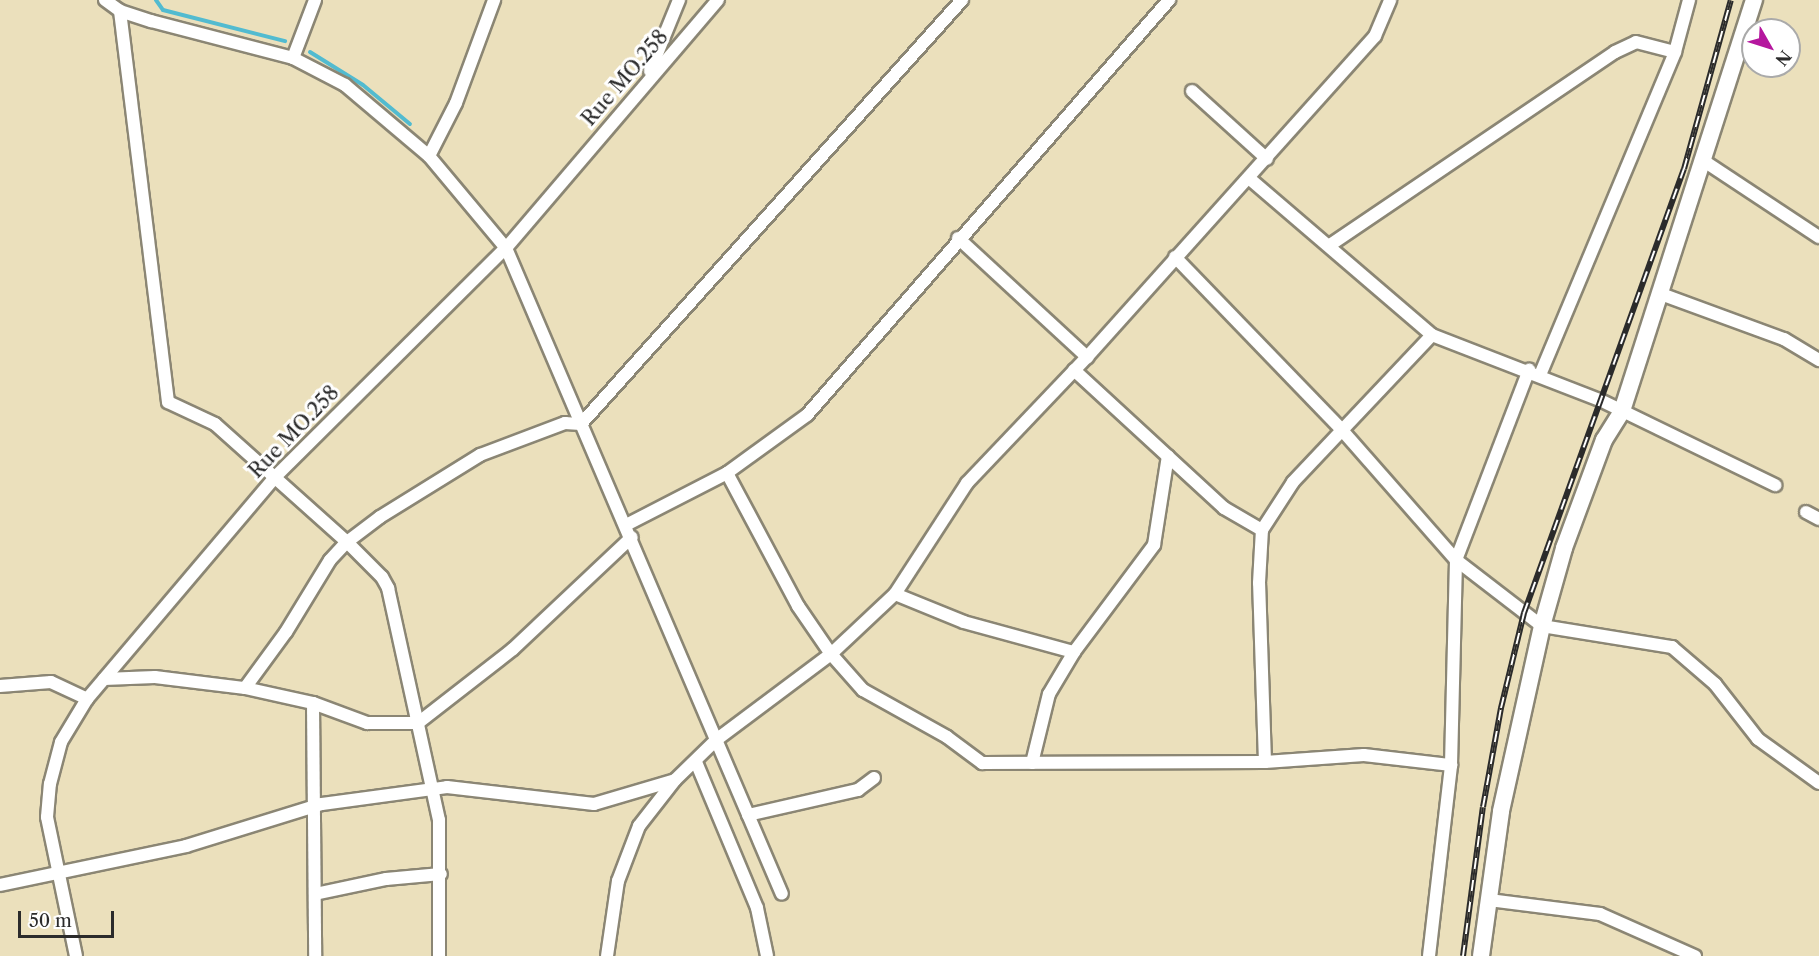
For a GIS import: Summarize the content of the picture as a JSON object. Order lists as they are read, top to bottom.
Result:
{
  "streets": {
    "street": ["Rue MO.258"]
  },
  "scale_bar": "50 m",
  "north": "bottom right"
}
